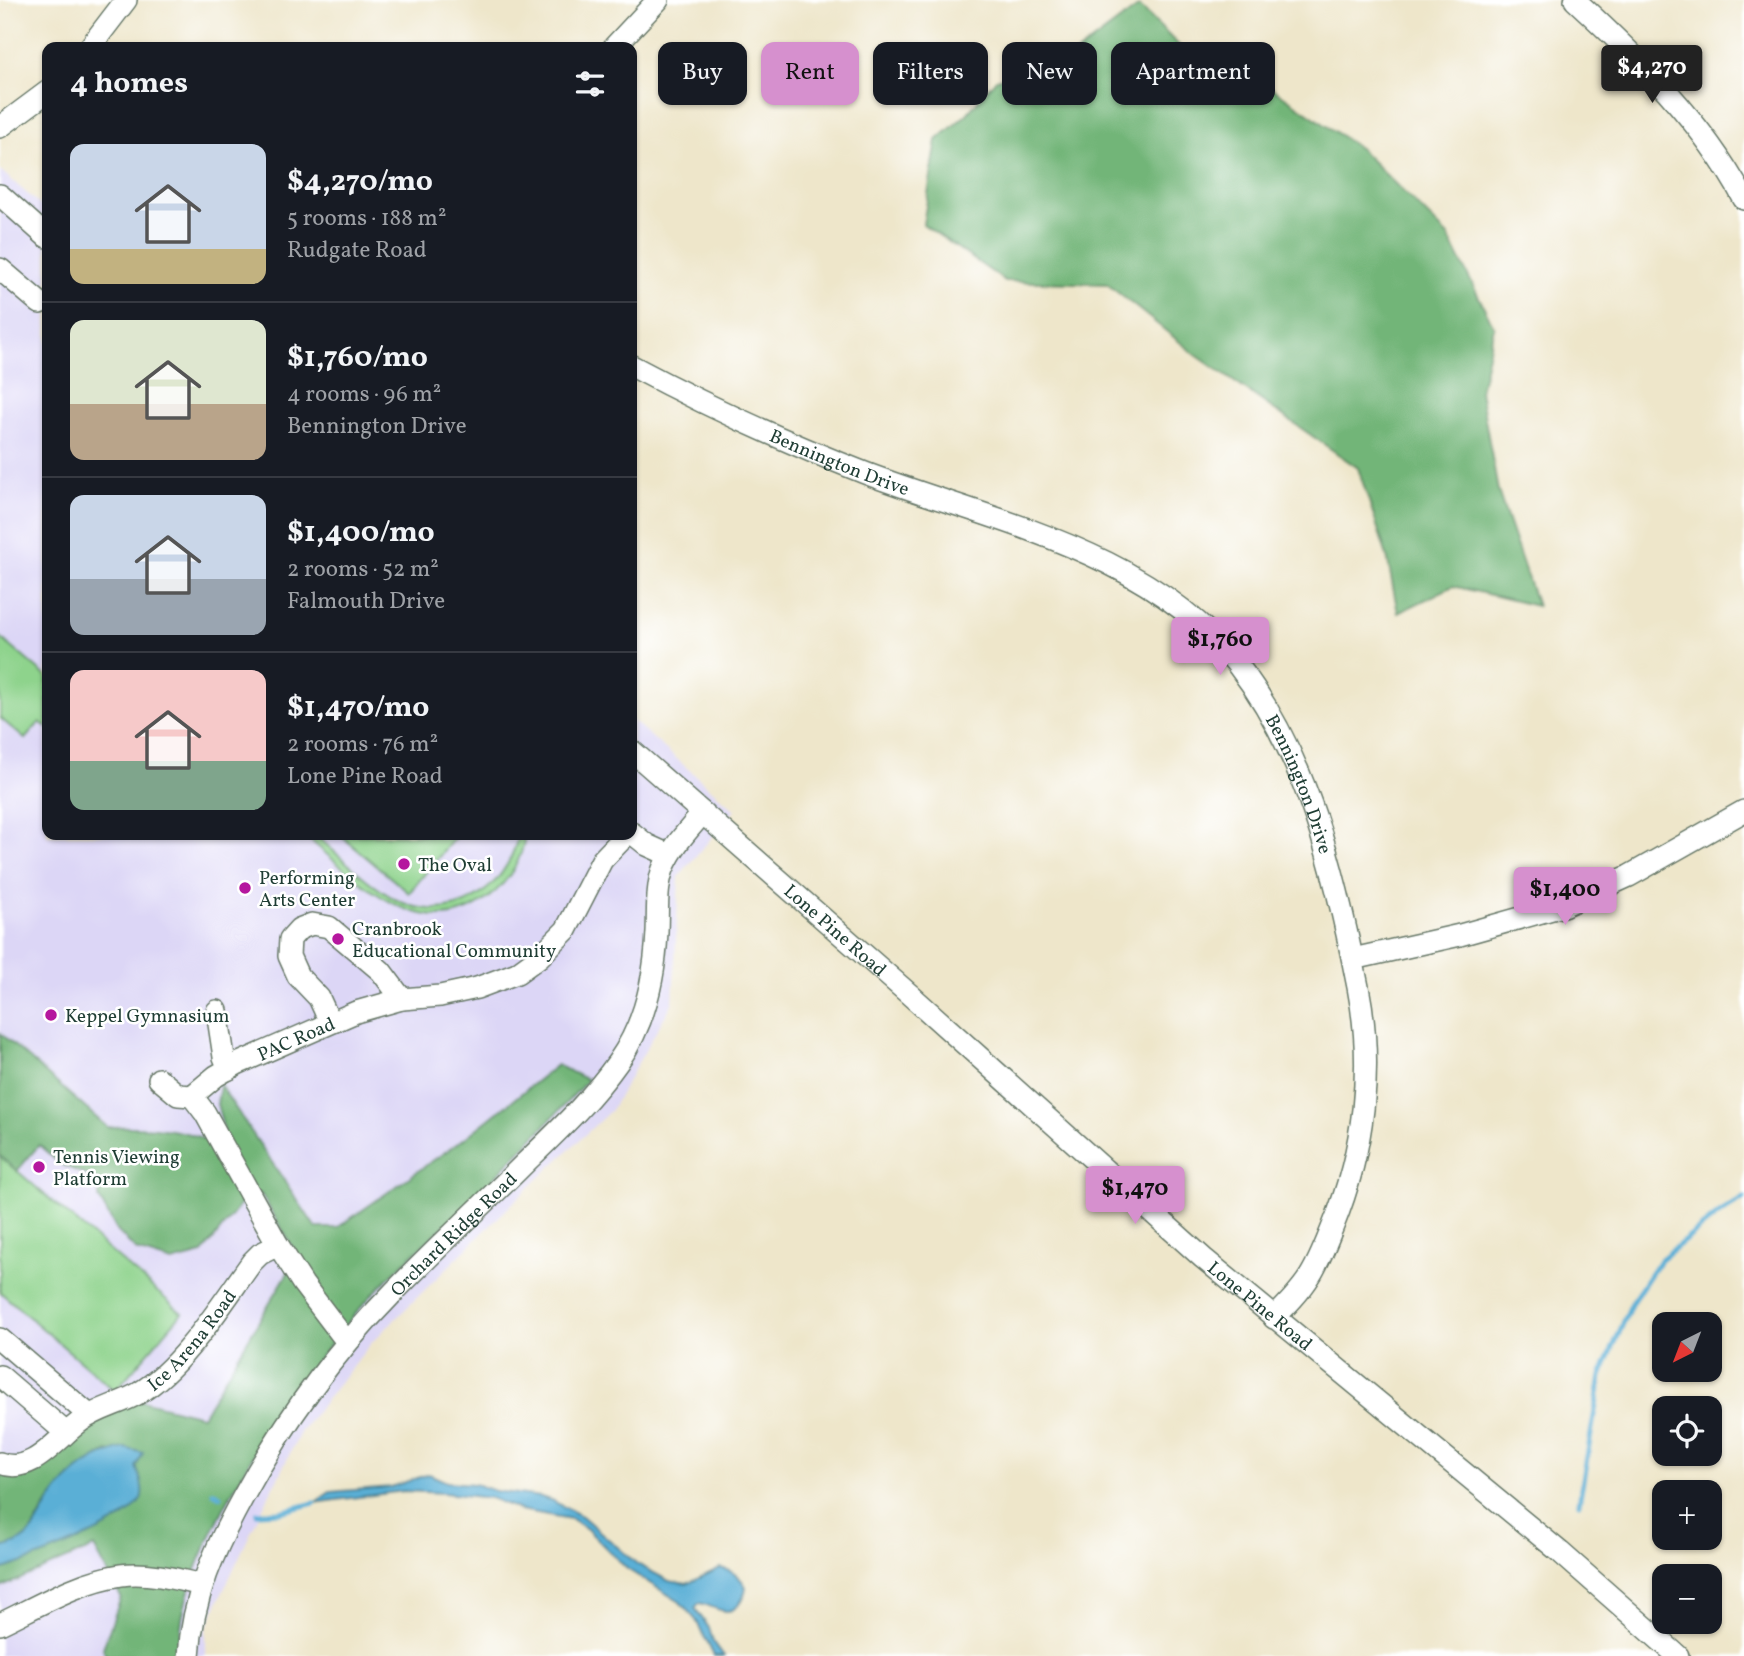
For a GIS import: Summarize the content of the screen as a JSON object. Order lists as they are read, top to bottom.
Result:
{
  "streets": {
    "street": [
      "Bennington Drive",
      "Lone Pine Road",
      "PAC Road",
      "Orchard Ridge Road",
      "Ice Arena Road"
    ]
  },
  "crossings": [
    ["Bennington Drive", "Lone Pine Road"],
    ["Lone Pine Road", "Orchard Ridge Road"]
  ],
  "places": [
    "The Oval",
    "Performing Arts Center",
    "Cranbrook Educational Community",
    "Keppel Gymnasium",
    "Tennis Viewing Platform"
  ],
  "north": "bottom left",
  "page": {
    "chip": [
      "Buy",
      "Rent",
      "Filters",
      "New",
      "Apartment"
    ],
    "heading": "4 homes",
    "price": [
      "$4,270",
      "$1,760",
      "$1,400",
      "$1,470"
    ],
    "list": [
      {
        "name": "$4,270/mo",
        "note": "5 rooms · 188 m² · Rudgate Road"
      },
      {
        "name": "$1,760/mo",
        "note": "4 rooms · 96 m² · Bennington Drive"
      },
      {
        "name": "$1,400/mo",
        "note": "2 rooms · 52 m² · Falmouth Drive"
      },
      {
        "name": "$1,470/mo",
        "note": "2 rooms · 76 m² · Lone Pine Road"
      }
    ],
    "map_buttons": ["+", "−"]
  }
}
